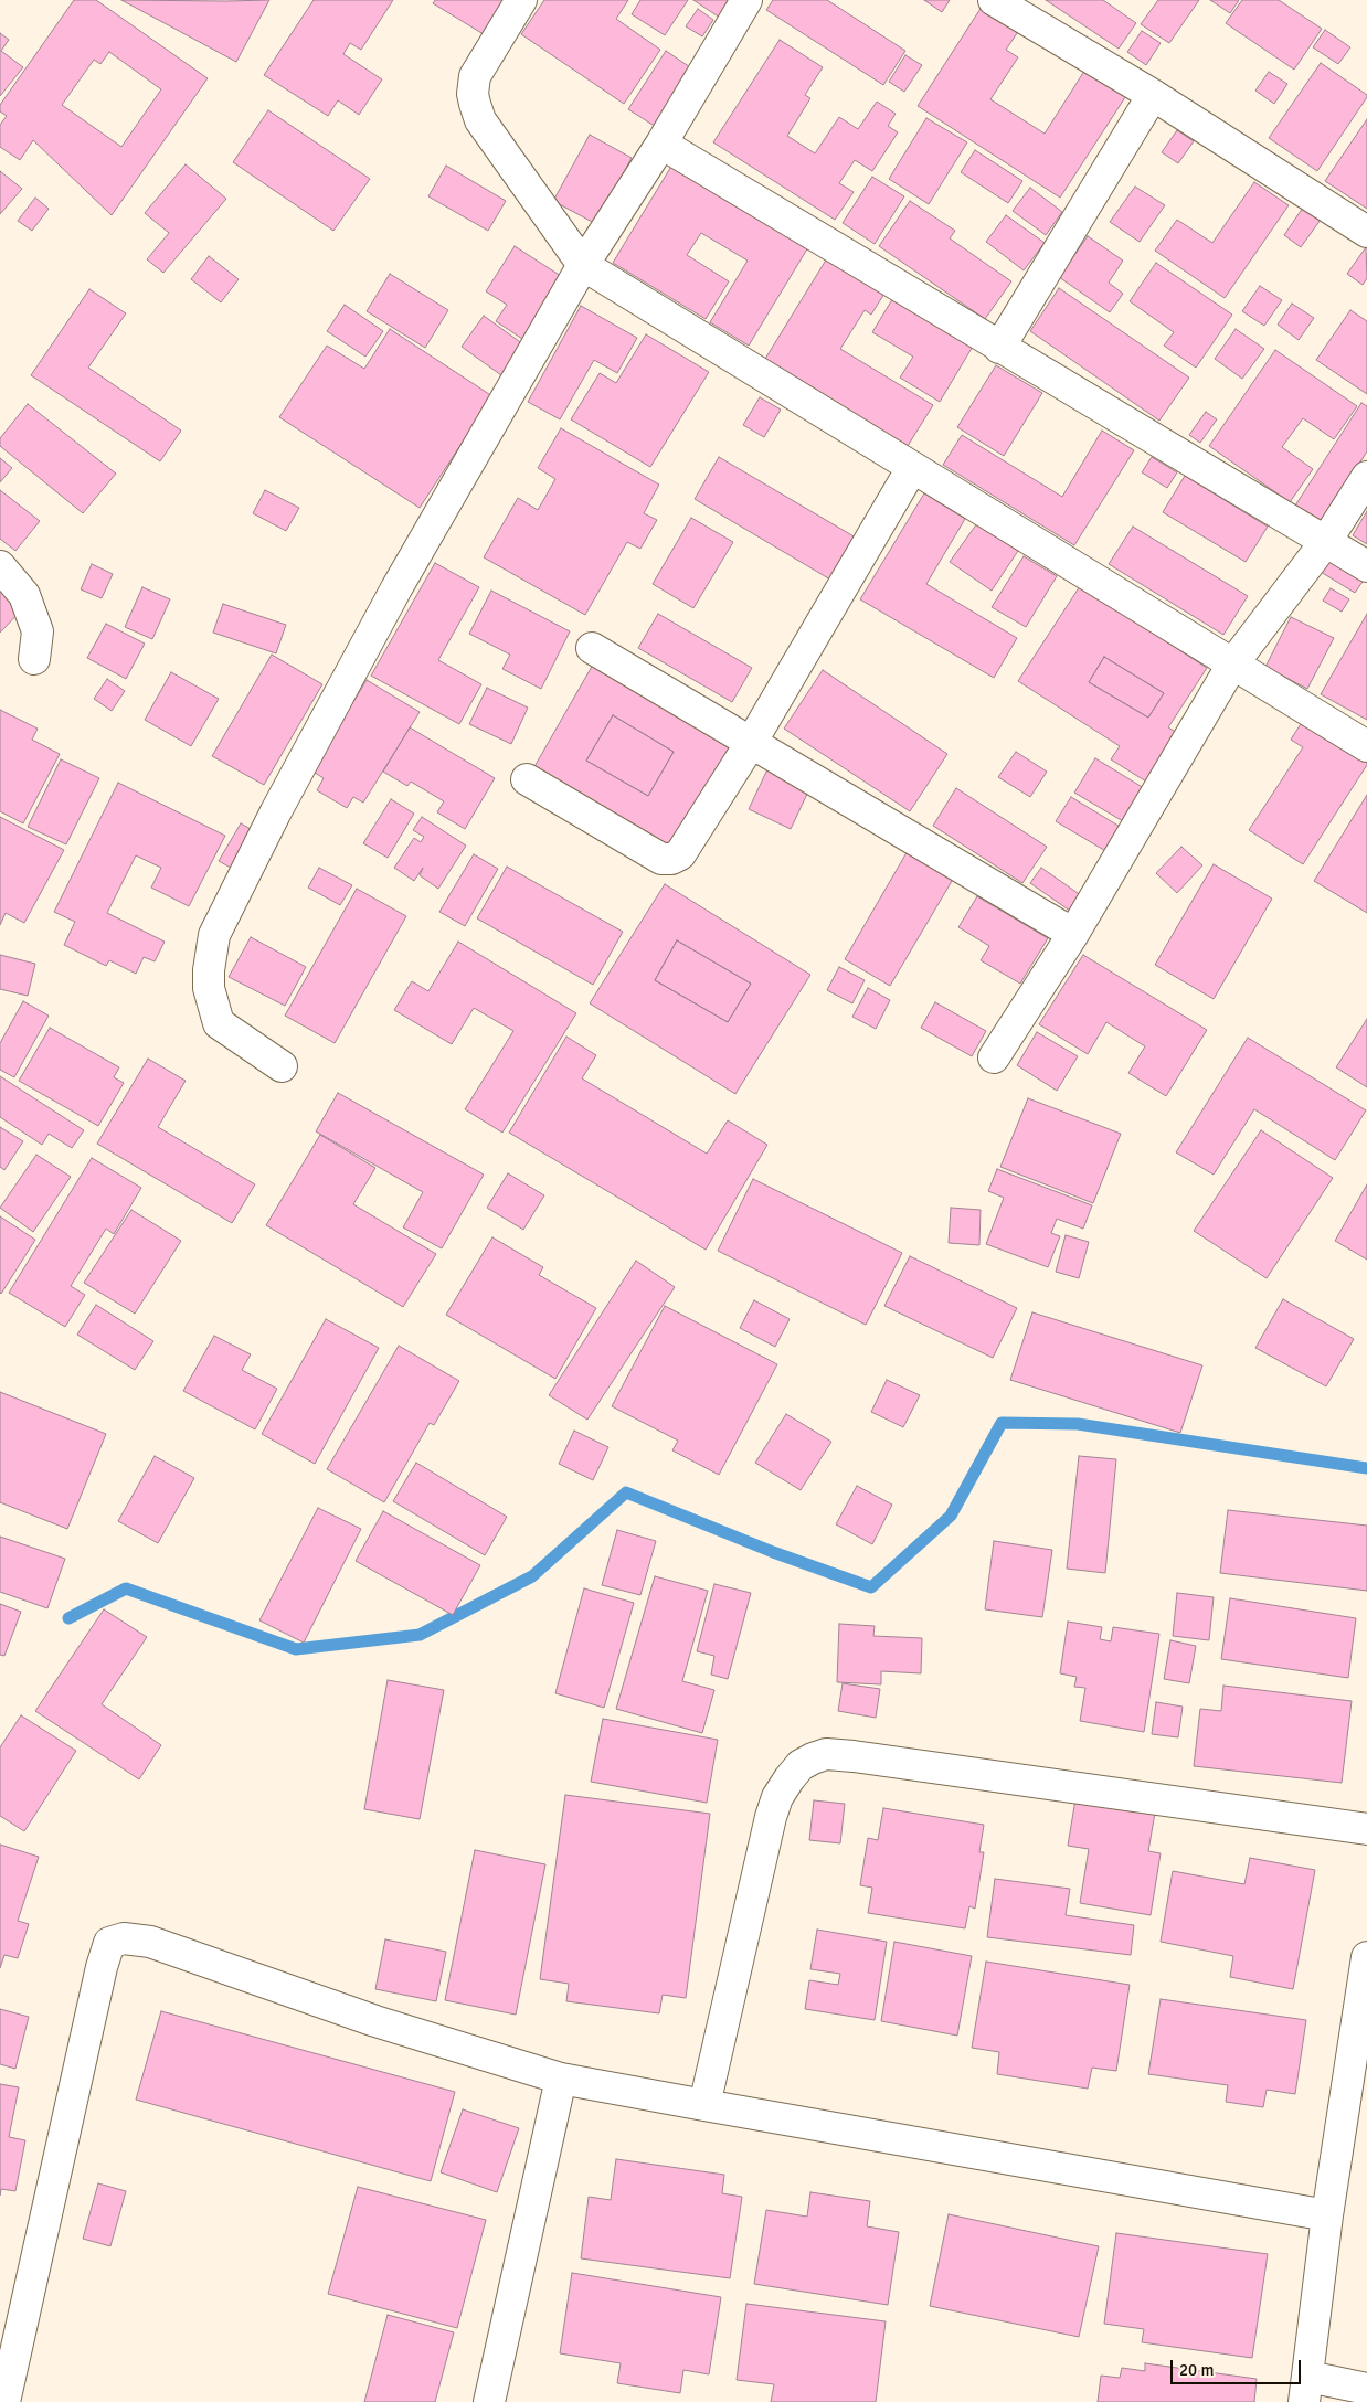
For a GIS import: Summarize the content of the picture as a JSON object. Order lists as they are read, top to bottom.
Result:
{
  "scale_bar": "20 m"
}
